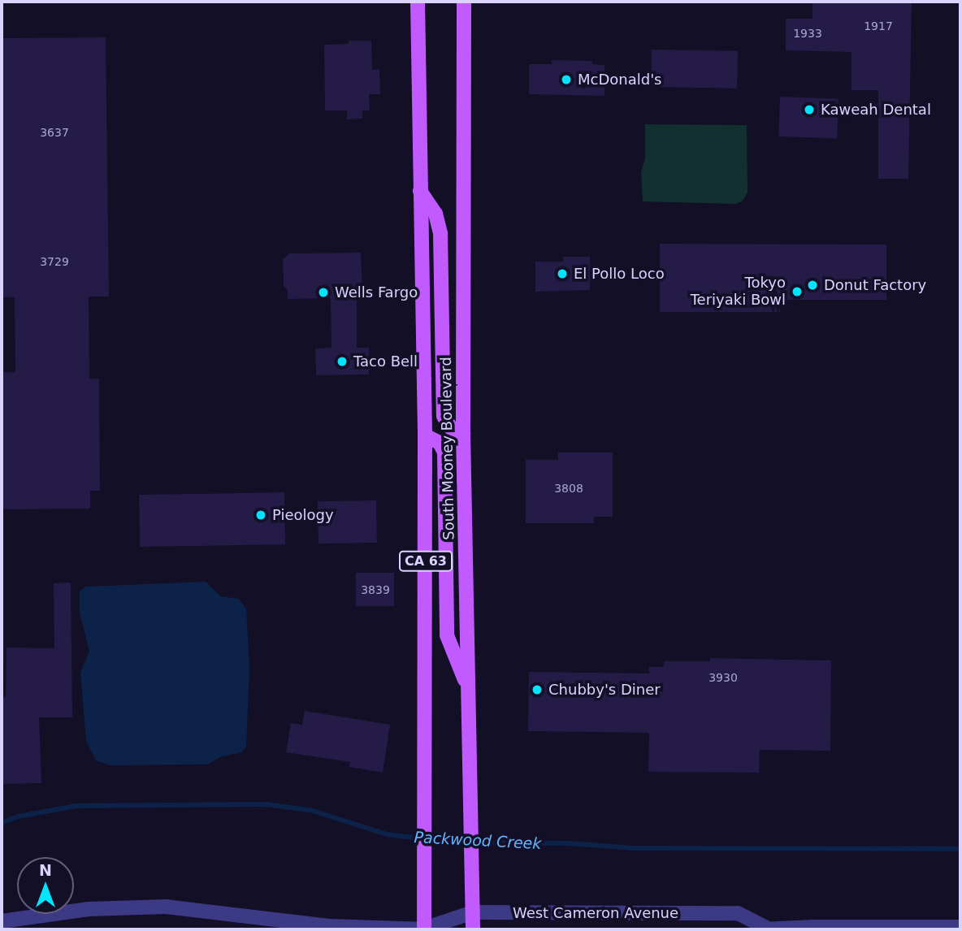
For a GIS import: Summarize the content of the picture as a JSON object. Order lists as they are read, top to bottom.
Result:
{
  "streets": {
    "main road": ["South Mooney Boulevard", "CA 63"],
    "street": ["West Cameron Avenue"]
  },
  "crossings": [
    ["South Mooney Boulevard", "West Cameron Avenue"]
  ],
  "water": ["Packwood Creek"],
  "places": [
    "McDonald's",
    "Kaweah Dental",
    "El Pollo Loco",
    "Donut Factory",
    "Tokyo Teriyaki Bowl",
    "Wells Fargo",
    "Taco Bell",
    "Pieology",
    "Chubby's Diner"
  ],
  "house_numbers": [
    "1917",
    "1933",
    "3637",
    "3729",
    "3808",
    "3839",
    "3930"
  ],
  "north": "top"
}
